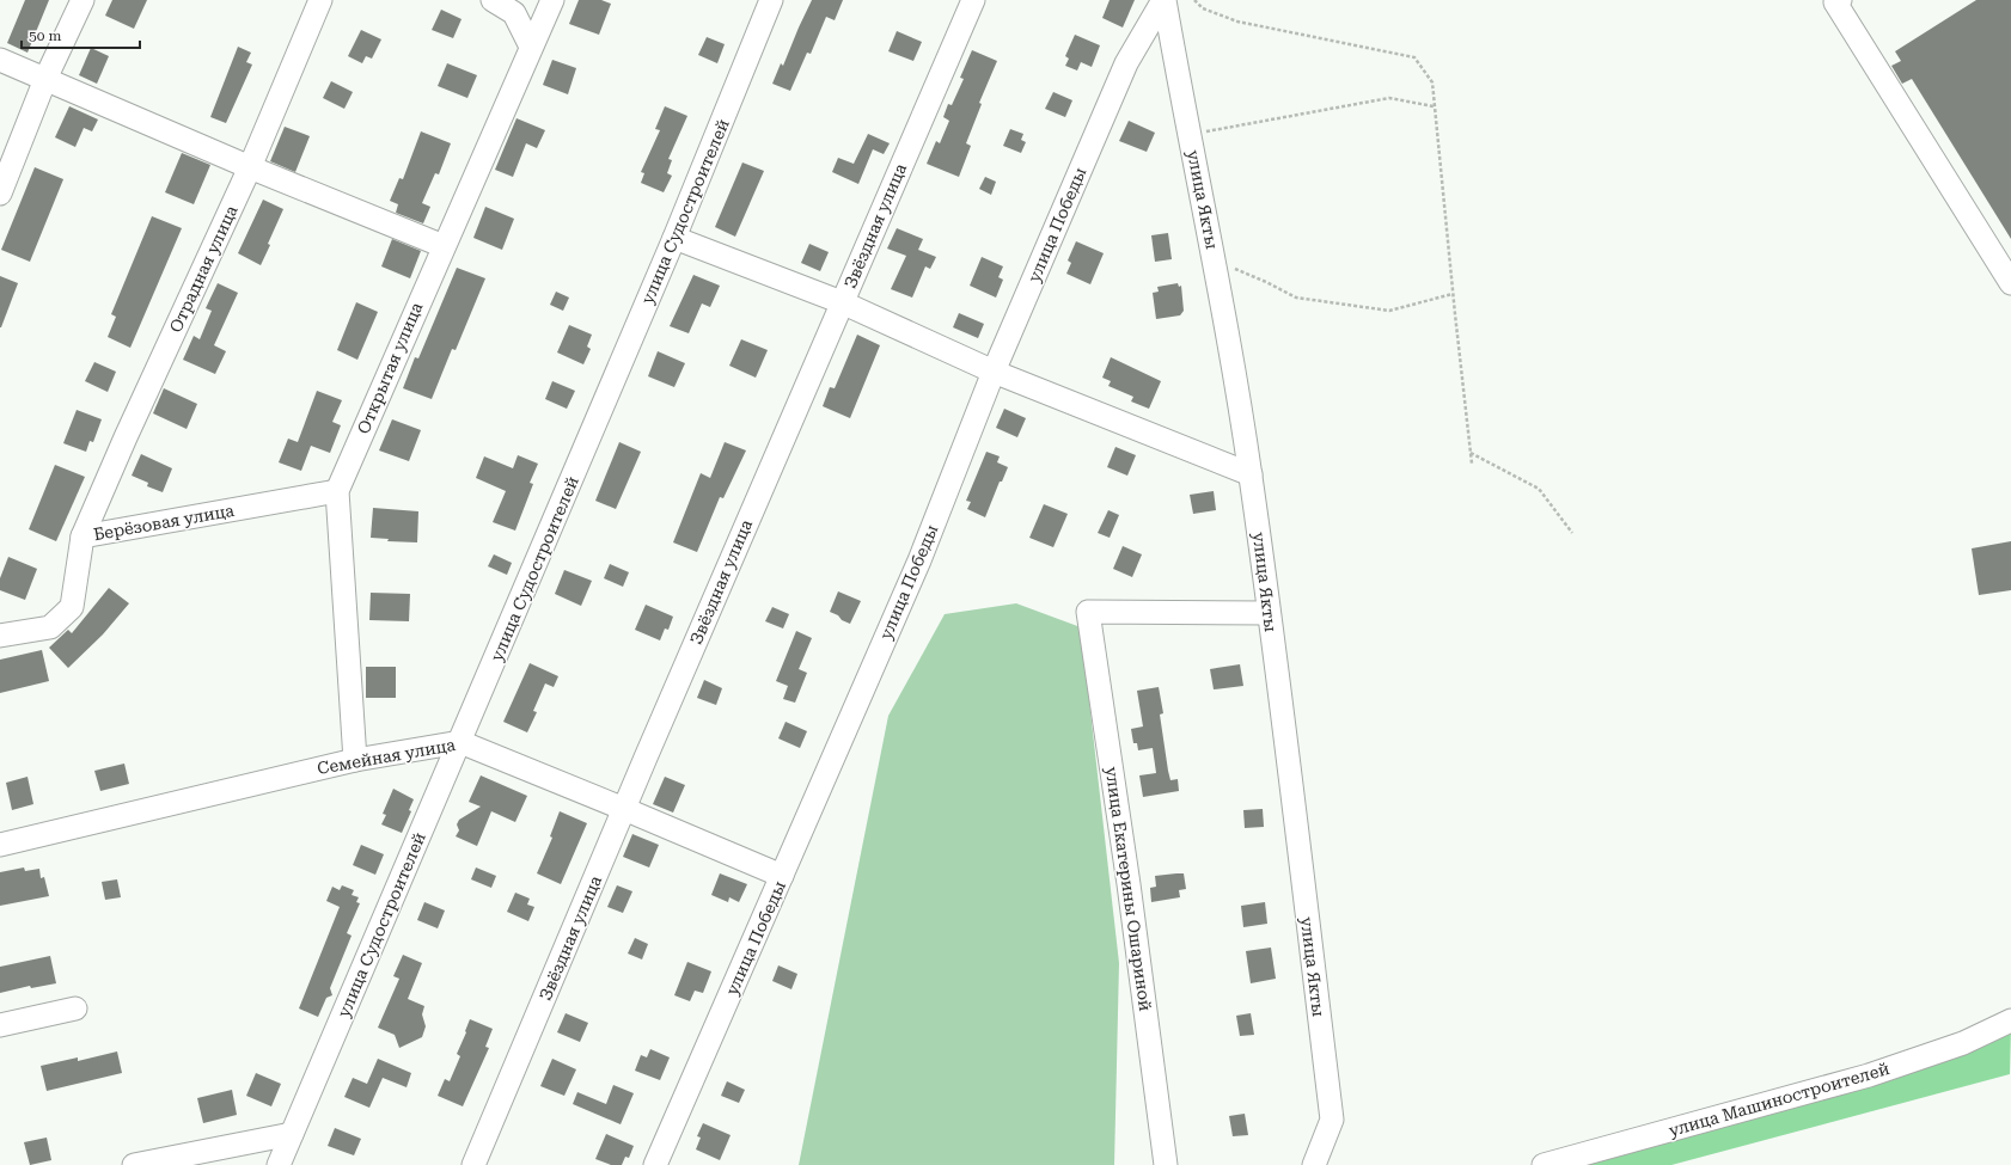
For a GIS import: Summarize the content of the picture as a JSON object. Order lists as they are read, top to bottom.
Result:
{
  "streets": {
    "street": [
      "улица Якты",
      "улица Судостроителей",
      "улица Победы",
      "Звёздная улица",
      "Отрадная улица",
      "Открытая улица",
      "Берёзовая улица",
      "Семейная улица",
      "улица Екатерины Ошариной",
      "улица Машиностроителей"
    ]
  },
  "crossings": [
    ["улица Якты", "улица Победы"],
    ["улица Якты", "улица Екатерины Ошариной"],
    ["улица Судостроителей", "Семейная улица"],
    ["улица Победы", "Семейная улица"],
    ["Звёздная улица", "Семейная улица"],
    ["Отрадная улица", "Берёзовая улица"],
    ["Открытая улица", "Берёзовая улица"],
    ["Открытая улица", "Семейная улица"]
  ],
  "scale_bar": "50 m"
}
